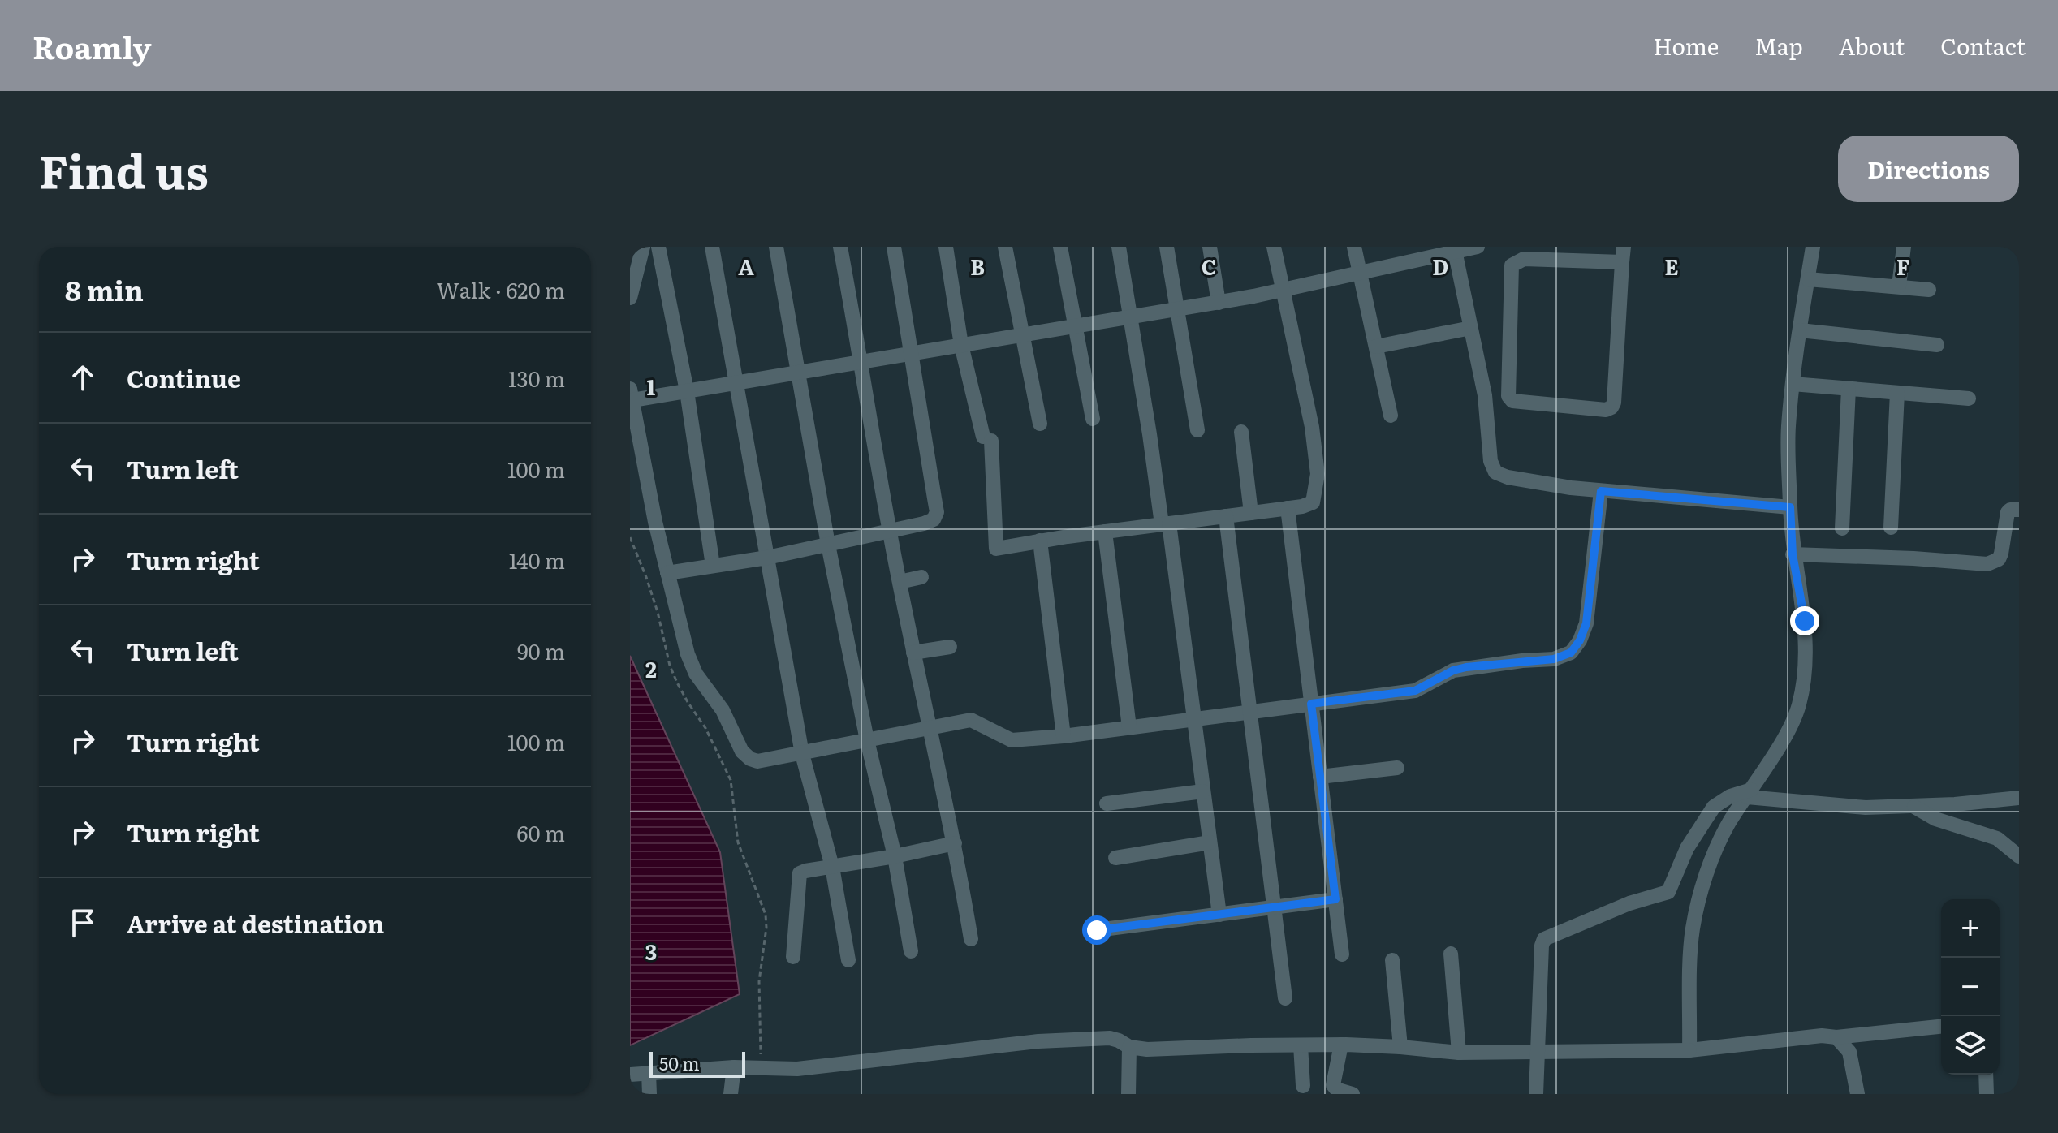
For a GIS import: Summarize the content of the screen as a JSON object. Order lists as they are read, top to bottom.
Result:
{
  "scale_bar": "50 m",
  "page": {
    "header": "Roamly",
    "nav": [
      "Home",
      "Map",
      "About",
      "Contact"
    ],
    "title": "Find us",
    "buttons": "Directions",
    "heading": ["8 min", "Walk · 620 m"],
    "list": [
      ["Continue", "130 m"],
      ["Turn left", "100 m"],
      ["Turn right", "140 m"],
      ["Turn left", "90 m"],
      ["Turn right", "100 m"],
      ["Turn right", "60 m"],
      "Arrive at destination"
    ],
    "map_buttons": ["+", "−"],
    "scale": "50 m"
  },
  "grid": {
    "columns": [
      "A",
      "B",
      "C",
      "D",
      "E",
      "F"
    ],
    "rows": ["1", "2", "3"]
  }
}
